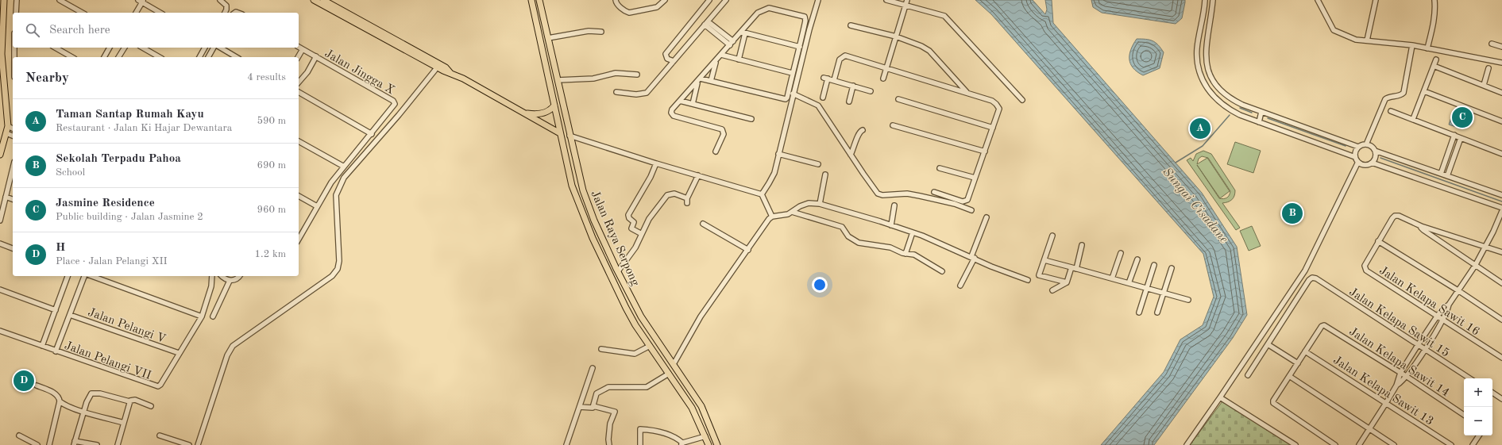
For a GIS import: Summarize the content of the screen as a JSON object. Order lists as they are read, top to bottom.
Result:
{
  "streets": {
    "main road": ["Jalan Raya Serpong"],
    "street": [
      "Jalan Jingga X",
      "Jalan Kelapa Sawit 16",
      "Jalan Kelapa Sawit 15",
      "Jalan Pelangi V",
      "Jalan Pelangi VII",
      "Jalan Kelapa Sawit 14",
      "Jalan Kelapa Sawit 13"
    ]
  },
  "crossings": [
    ["Jalan Pelangi V", "Jalan Pelangi VII"],
    ["Jalan Kelapa Sawit 14", "Jalan Kelapa Sawit 13"]
  ],
  "water": ["Sungai Cisadane"],
  "page": {
    "search": "Search here",
    "heading": ["Nearby", "4 results"],
    "list": [
      {
        "mark": "A",
        "name": "Taman Santap Rumah Kayu",
        "note": "Restaurant · Jalan Ki Hajar Dewantara",
        "value": "590 m"
      },
      {
        "mark": "B",
        "name": "Sekolah Terpadu Pahoa",
        "note": "School",
        "value": "690 m"
      },
      {
        "mark": "C",
        "name": "Jasmine Residence",
        "note": "Public building · Jalan Jasmine 2",
        "value": "960 m"
      },
      {
        "mark": "D",
        "name": "H",
        "note": "Place · Jalan Pelangi XII",
        "value": "1.2 km"
      }
    ],
    "pins": [
      "C",
      "A",
      "B",
      "D"
    ],
    "map_buttons": ["+", "−"]
  }
}
